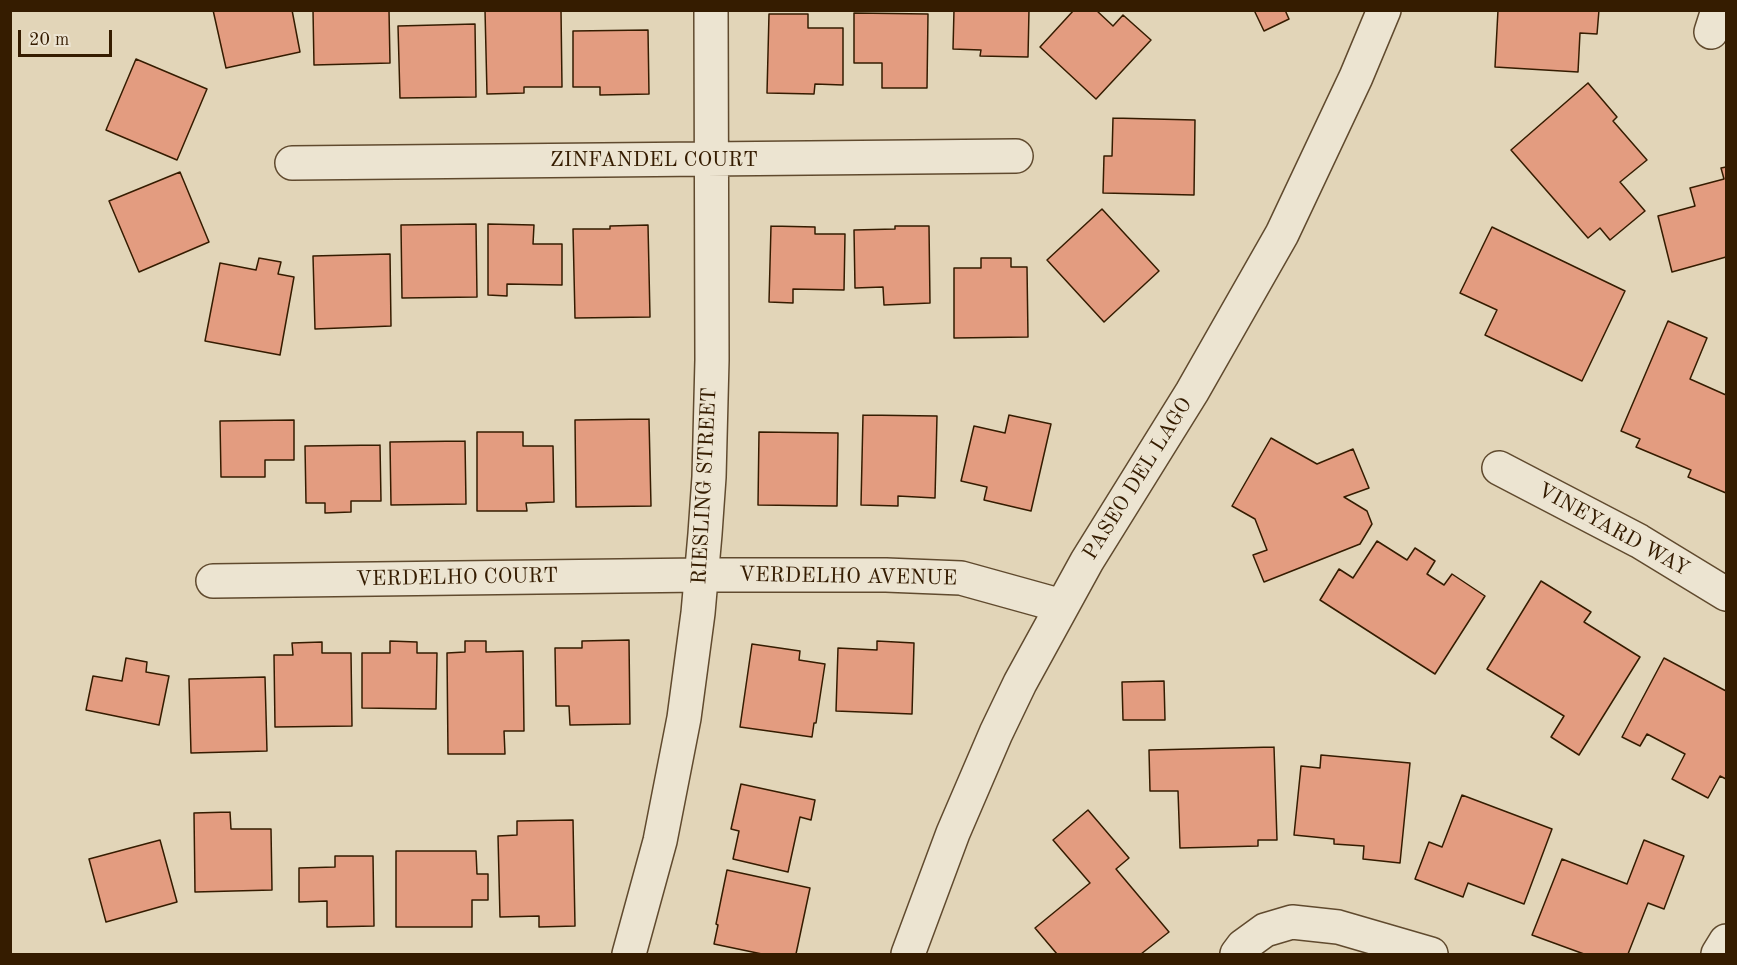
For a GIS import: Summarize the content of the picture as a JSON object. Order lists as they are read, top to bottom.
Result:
{
  "streets": {
    "street": [
      "ZINFANDEL COURT",
      "PASEO DEL LAGO",
      "RIESLING STREET",
      "VINEYARD WAY",
      "VERDELHO AVENUE",
      "VERDELHO COURT"
    ]
  },
  "crossings": [
    ["ZINFANDEL COURT", "RIESLING STREET"],
    ["PASEO DEL LAGO", "VERDELHO AVENUE"],
    ["RIESLING STREET", "VERDELHO AVENUE"],
    ["RIESLING STREET", "VERDELHO COURT"],
    ["VERDELHO AVENUE", "VERDELHO COURT"]
  ],
  "scale_bar": "20 m"
}
